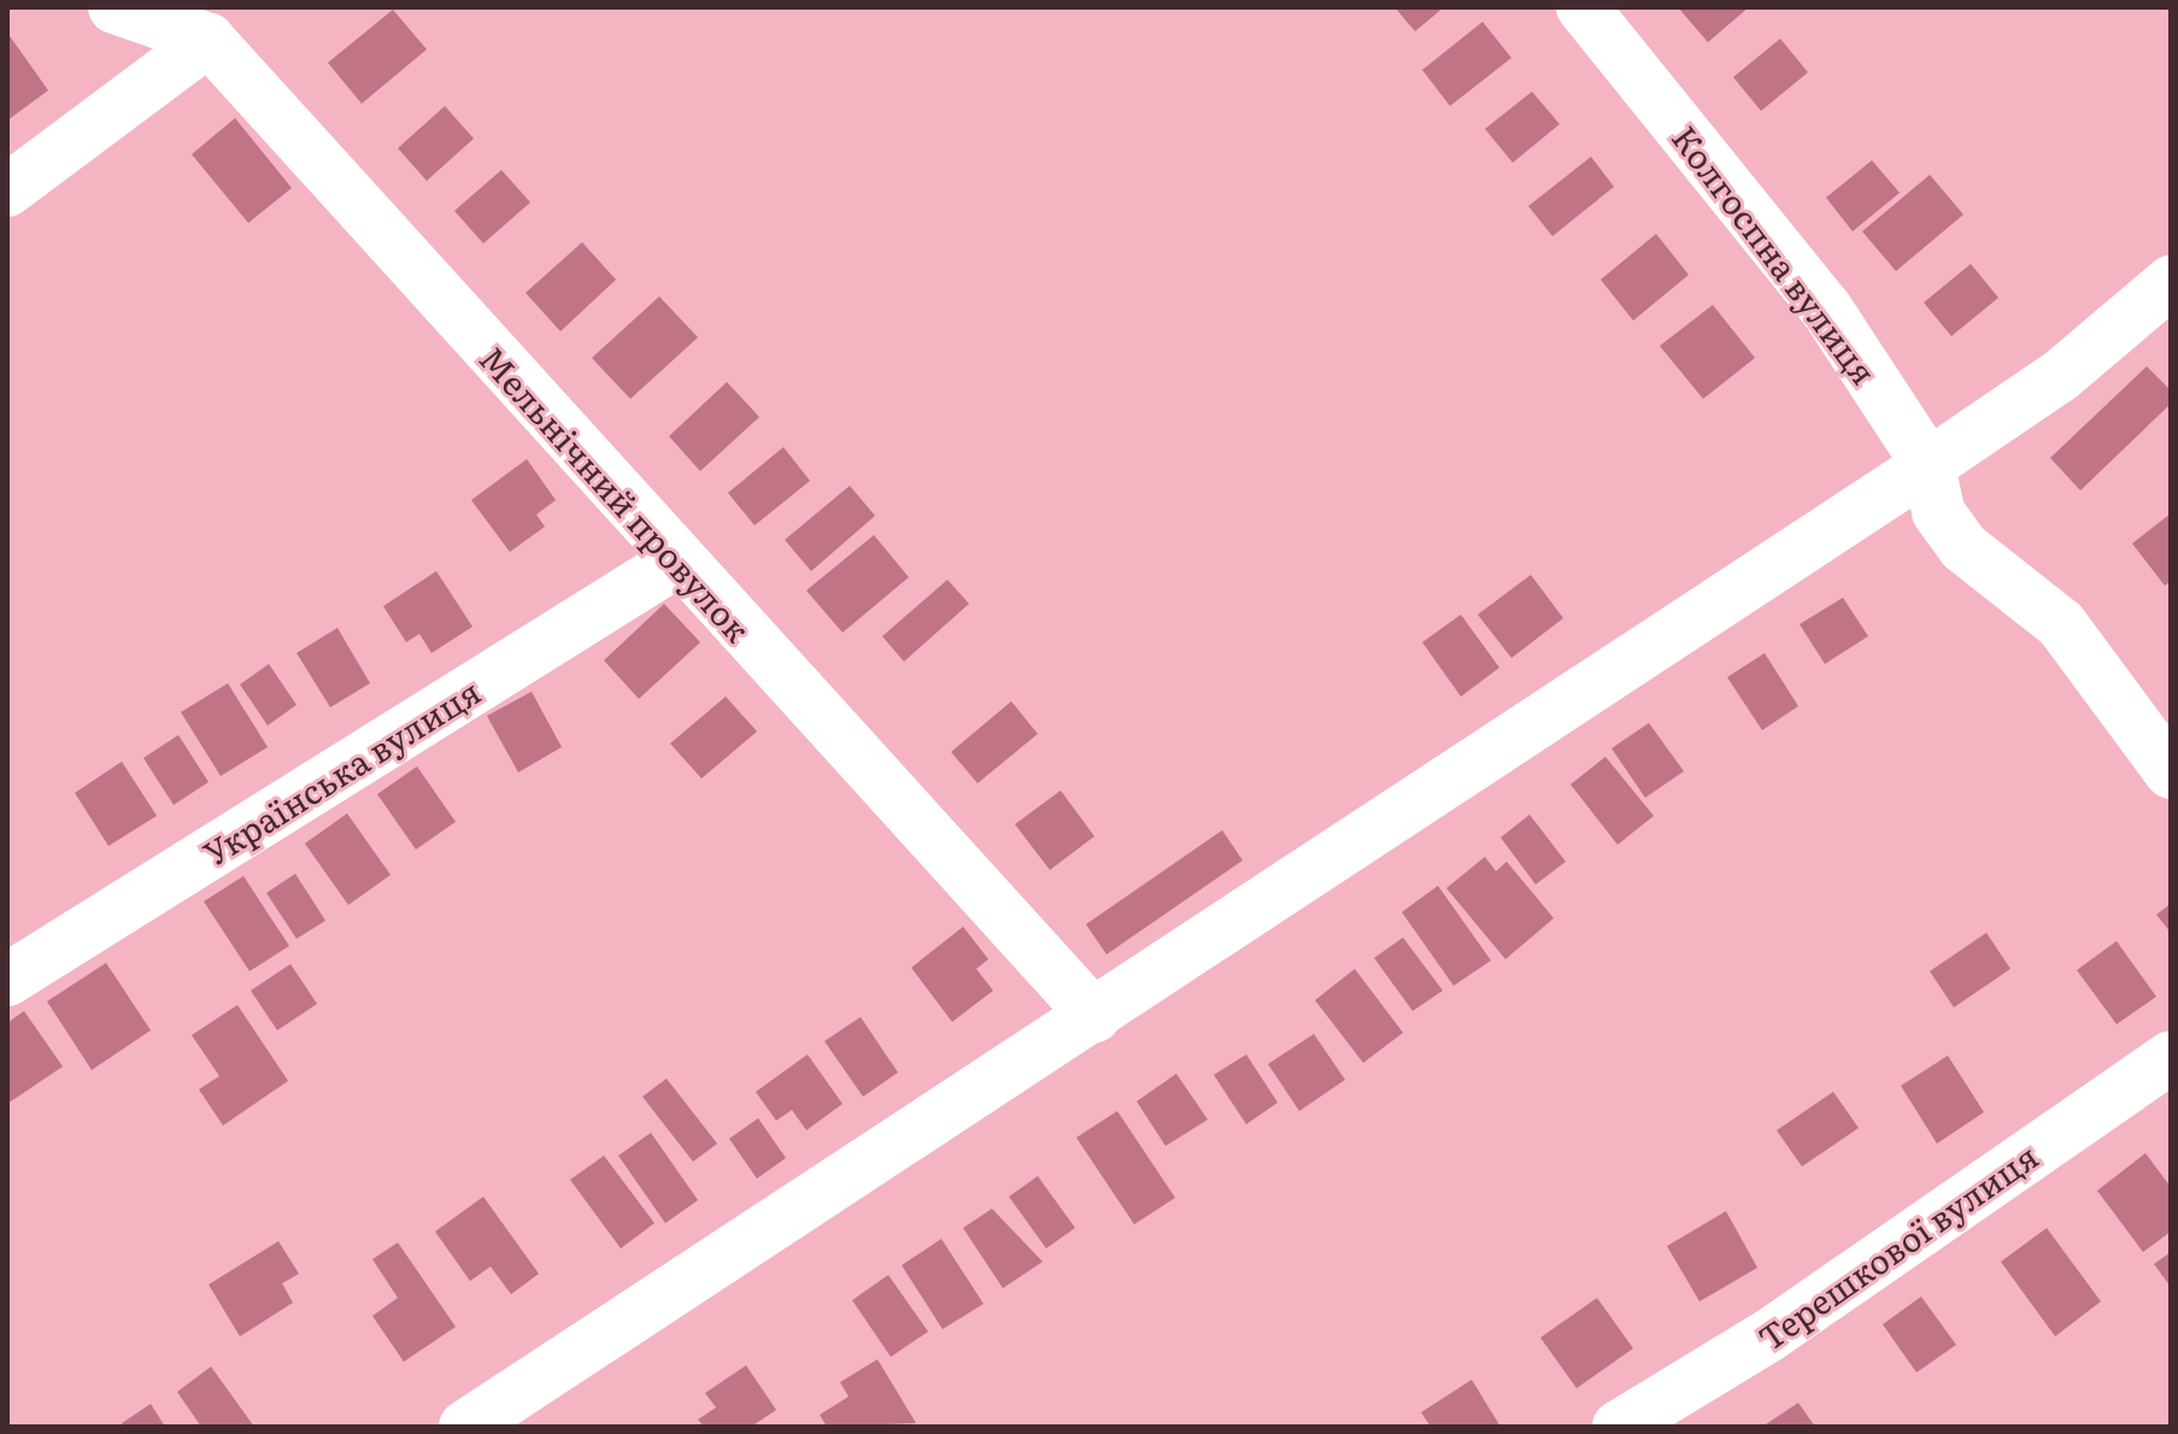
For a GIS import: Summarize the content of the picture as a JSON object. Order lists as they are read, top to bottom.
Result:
{
  "streets": {
    "street": [
      "Колгоспна вулиця",
      "Мельнiчний провулок",
      "Українська вулиця",
      "Терешкової вулиця"
    ]
  },
  "crossings": [
    ["Мельнiчний провулок", "Українська вулиця"]
  ]
}
